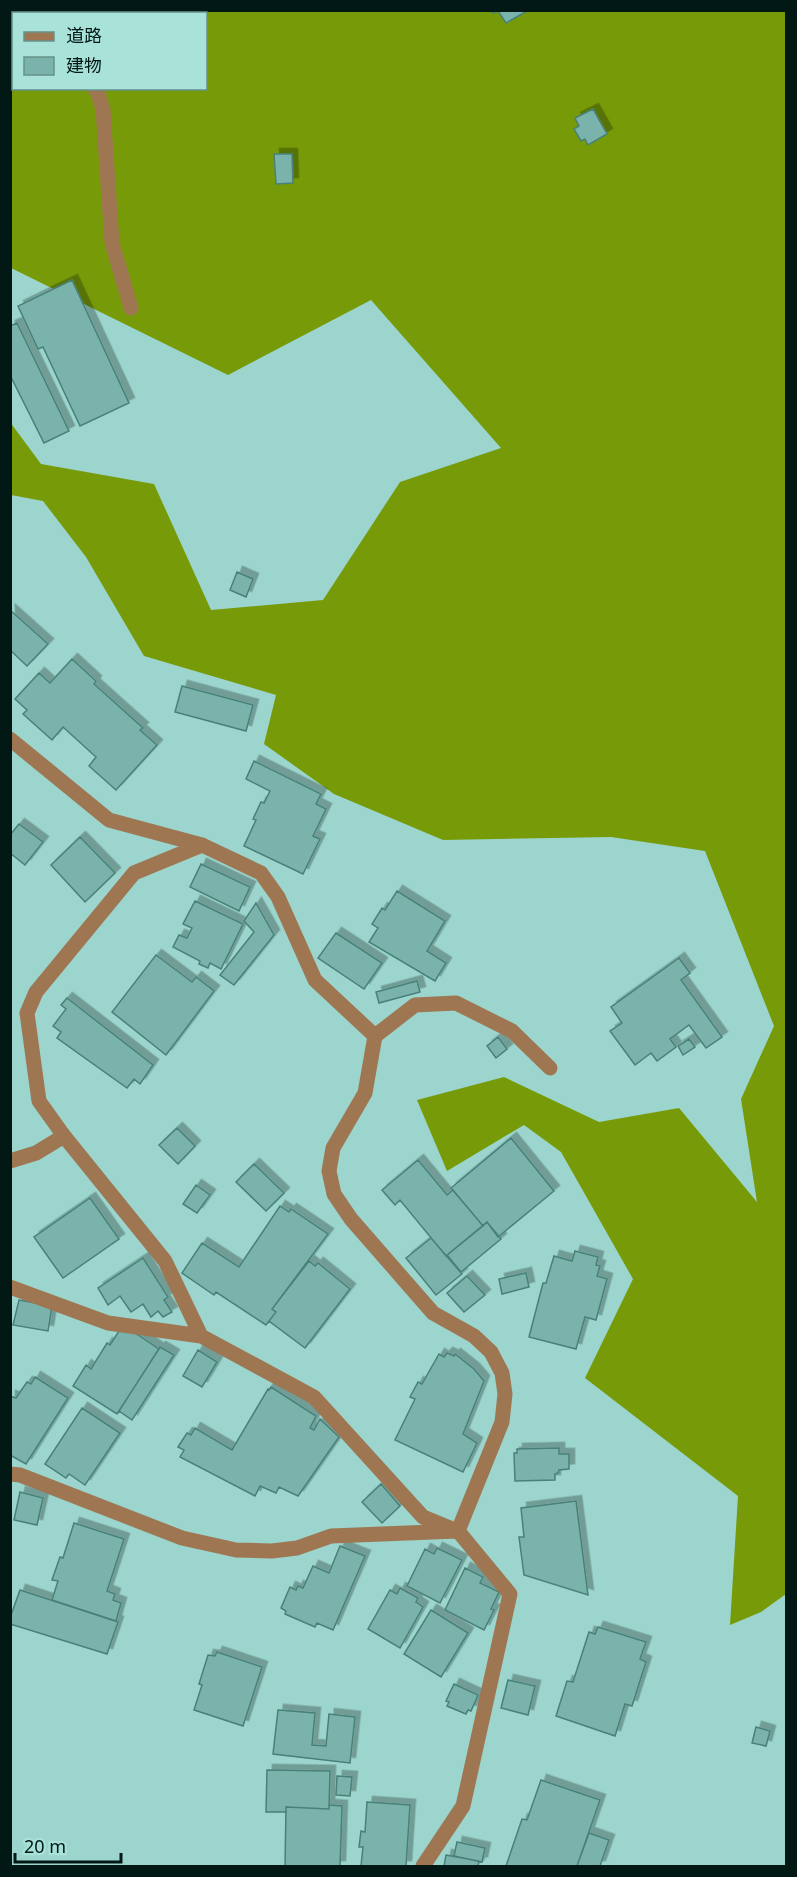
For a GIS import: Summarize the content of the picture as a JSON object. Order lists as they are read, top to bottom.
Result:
{
  "legend": ["道路", "建物"],
  "scale_bar": "20 m"
}
